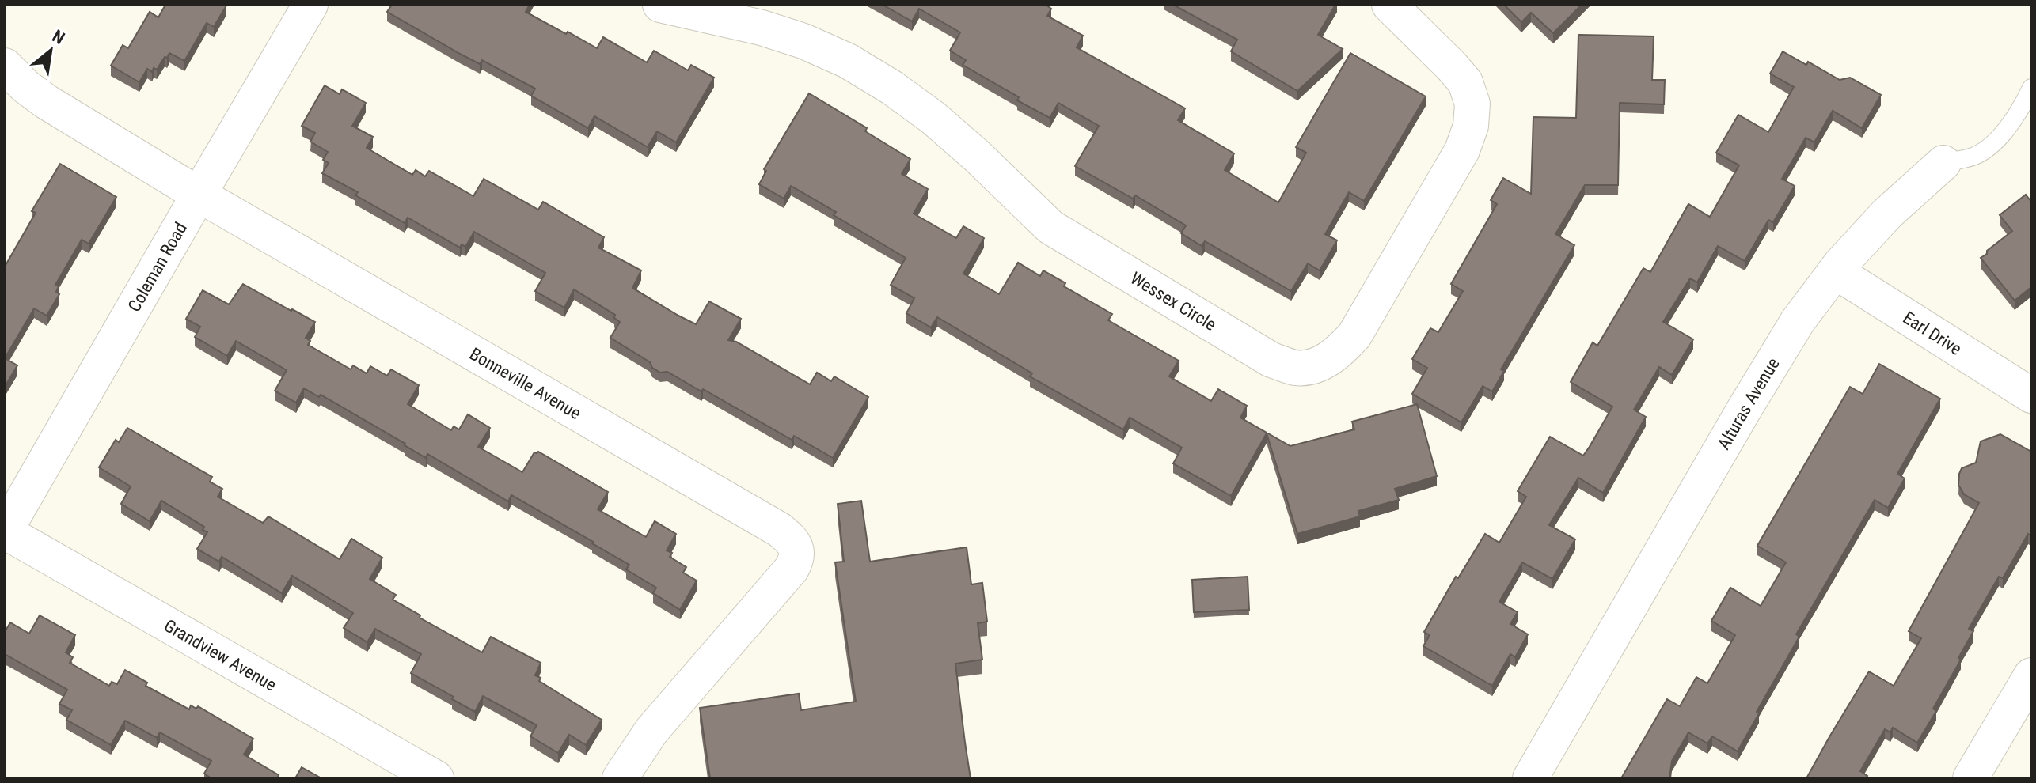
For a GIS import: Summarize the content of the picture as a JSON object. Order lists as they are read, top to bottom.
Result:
{
  "streets": {
    "street": [
      "Coleman Road",
      "Wessex Circle",
      "Earl Drive",
      "Bonneville Avenue",
      "Alturas Avenue",
      "Grandview Avenue"
    ]
  },
  "crossings": [
    ["Coleman Road", "Bonneville Avenue"],
    ["Coleman Road", "Grandview Avenue"],
    ["Earl Drive", "Alturas Avenue"]
  ],
  "north": "top right"
}
